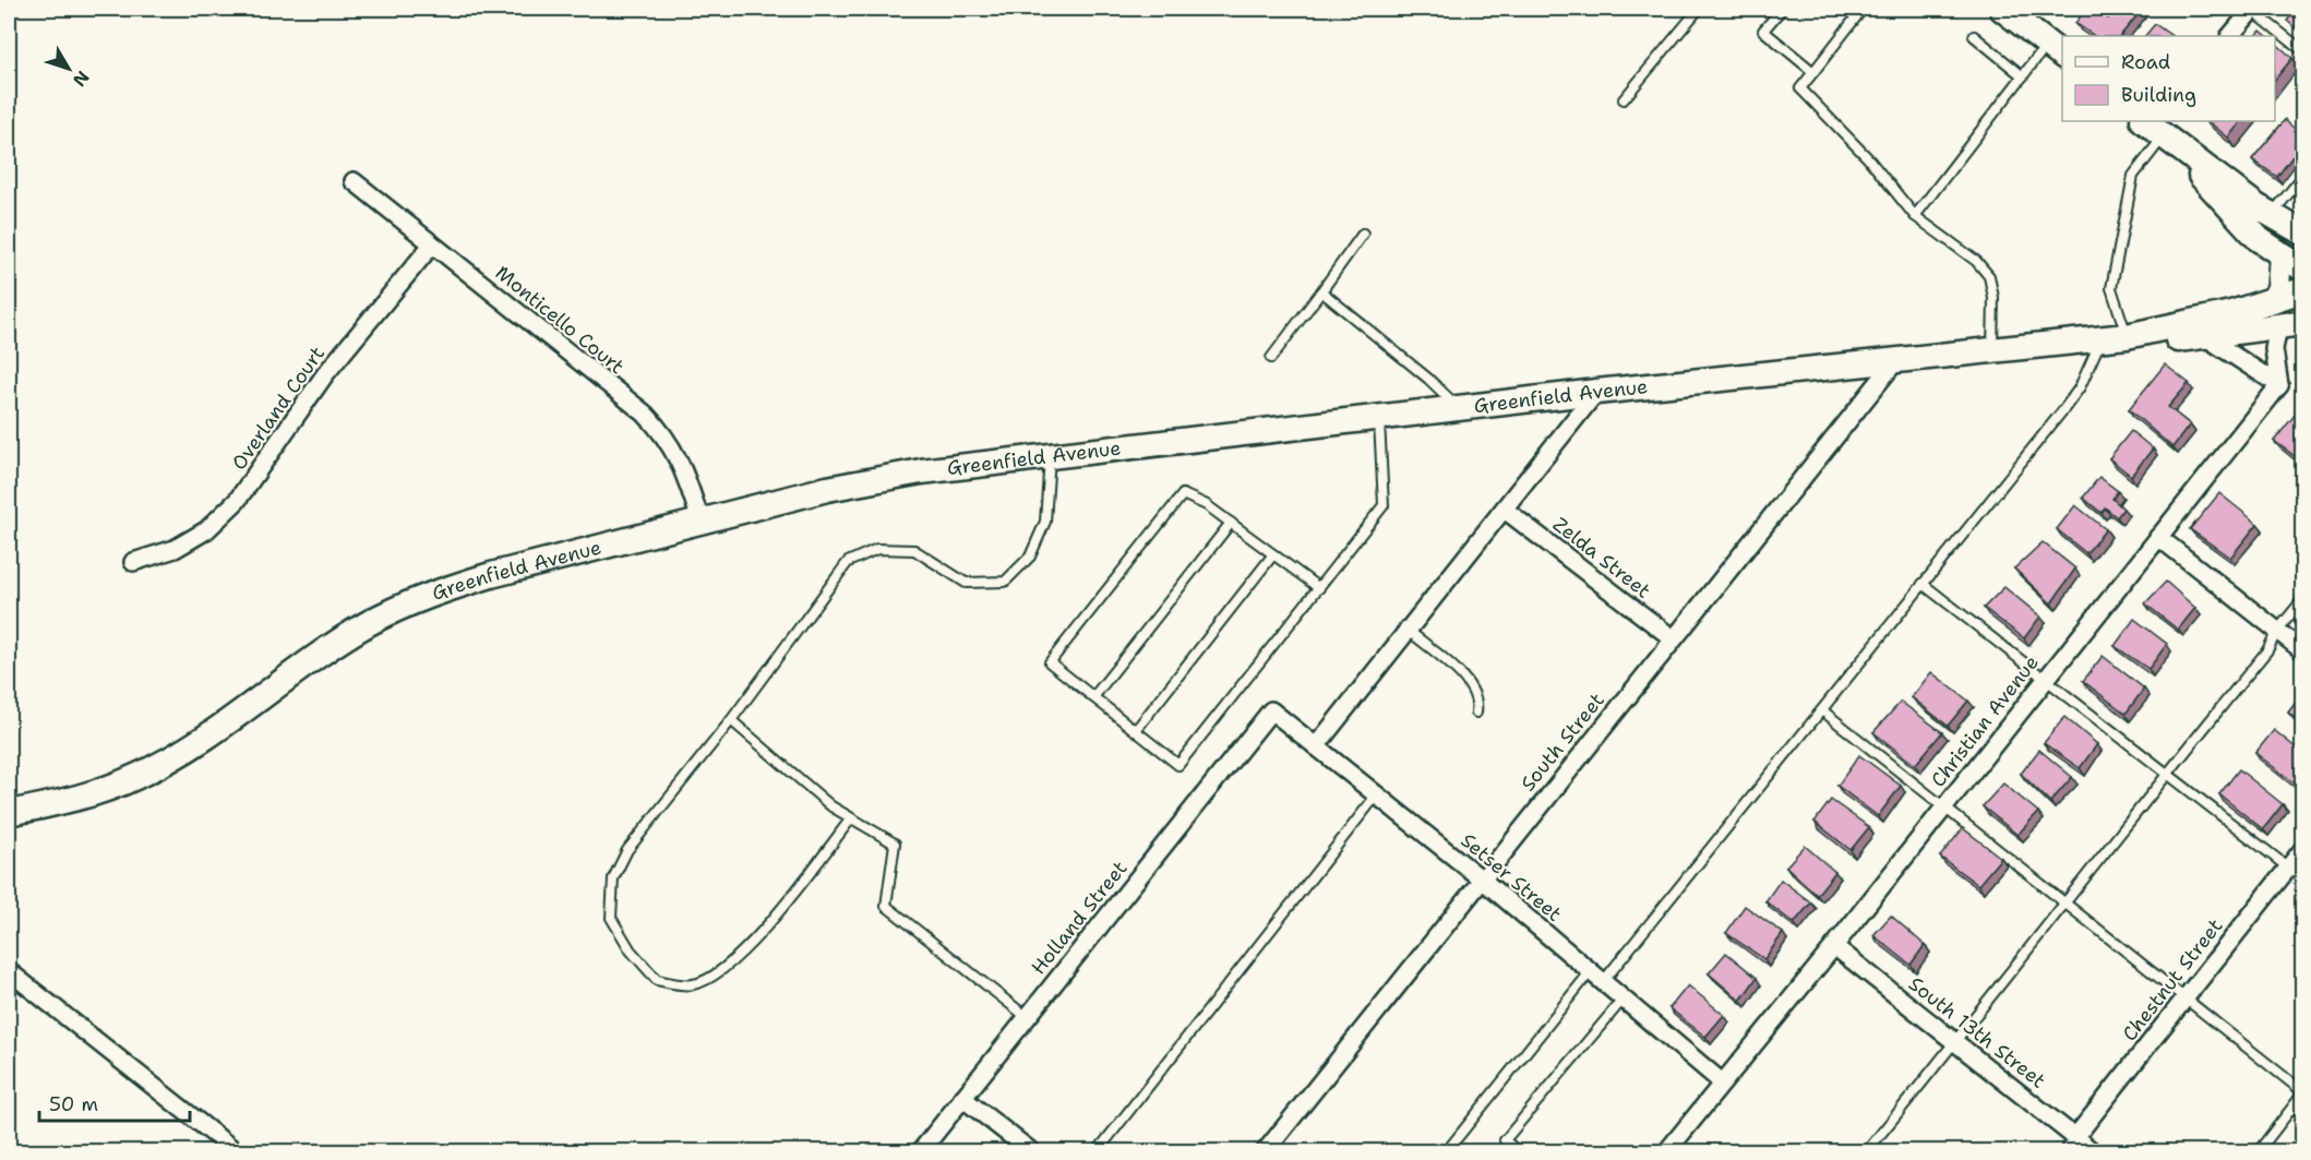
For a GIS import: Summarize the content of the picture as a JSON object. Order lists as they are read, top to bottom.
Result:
{
  "streets": {
    "main road": ["Greenfield Avenue"],
    "street": [
      "Monticello Court",
      "Overland Court",
      "Zelda Street",
      "Christian Avenue",
      "South Street",
      "Setser Street",
      "Holland Street",
      "Chestnut Street",
      "South 13th Street"
    ]
  },
  "crossings": [
    ["Monticello Court", "Greenfield Avenue"],
    ["Monticello Court", "Overland Court"],
    ["Greenfield Avenue", "South Street"],
    ["Zelda Street", "South Street"],
    ["Christian Avenue", "Setser Street"],
    ["Christian Avenue", "South 13th Street"],
    ["South Street", "Setser Street"],
    ["Setser Street", "Holland Street"],
    ["Chestnut Street", "South 13th Street"]
  ],
  "legend": ["Road", "Building"],
  "scale_bar": "50 m",
  "north": "bottom right"
}
